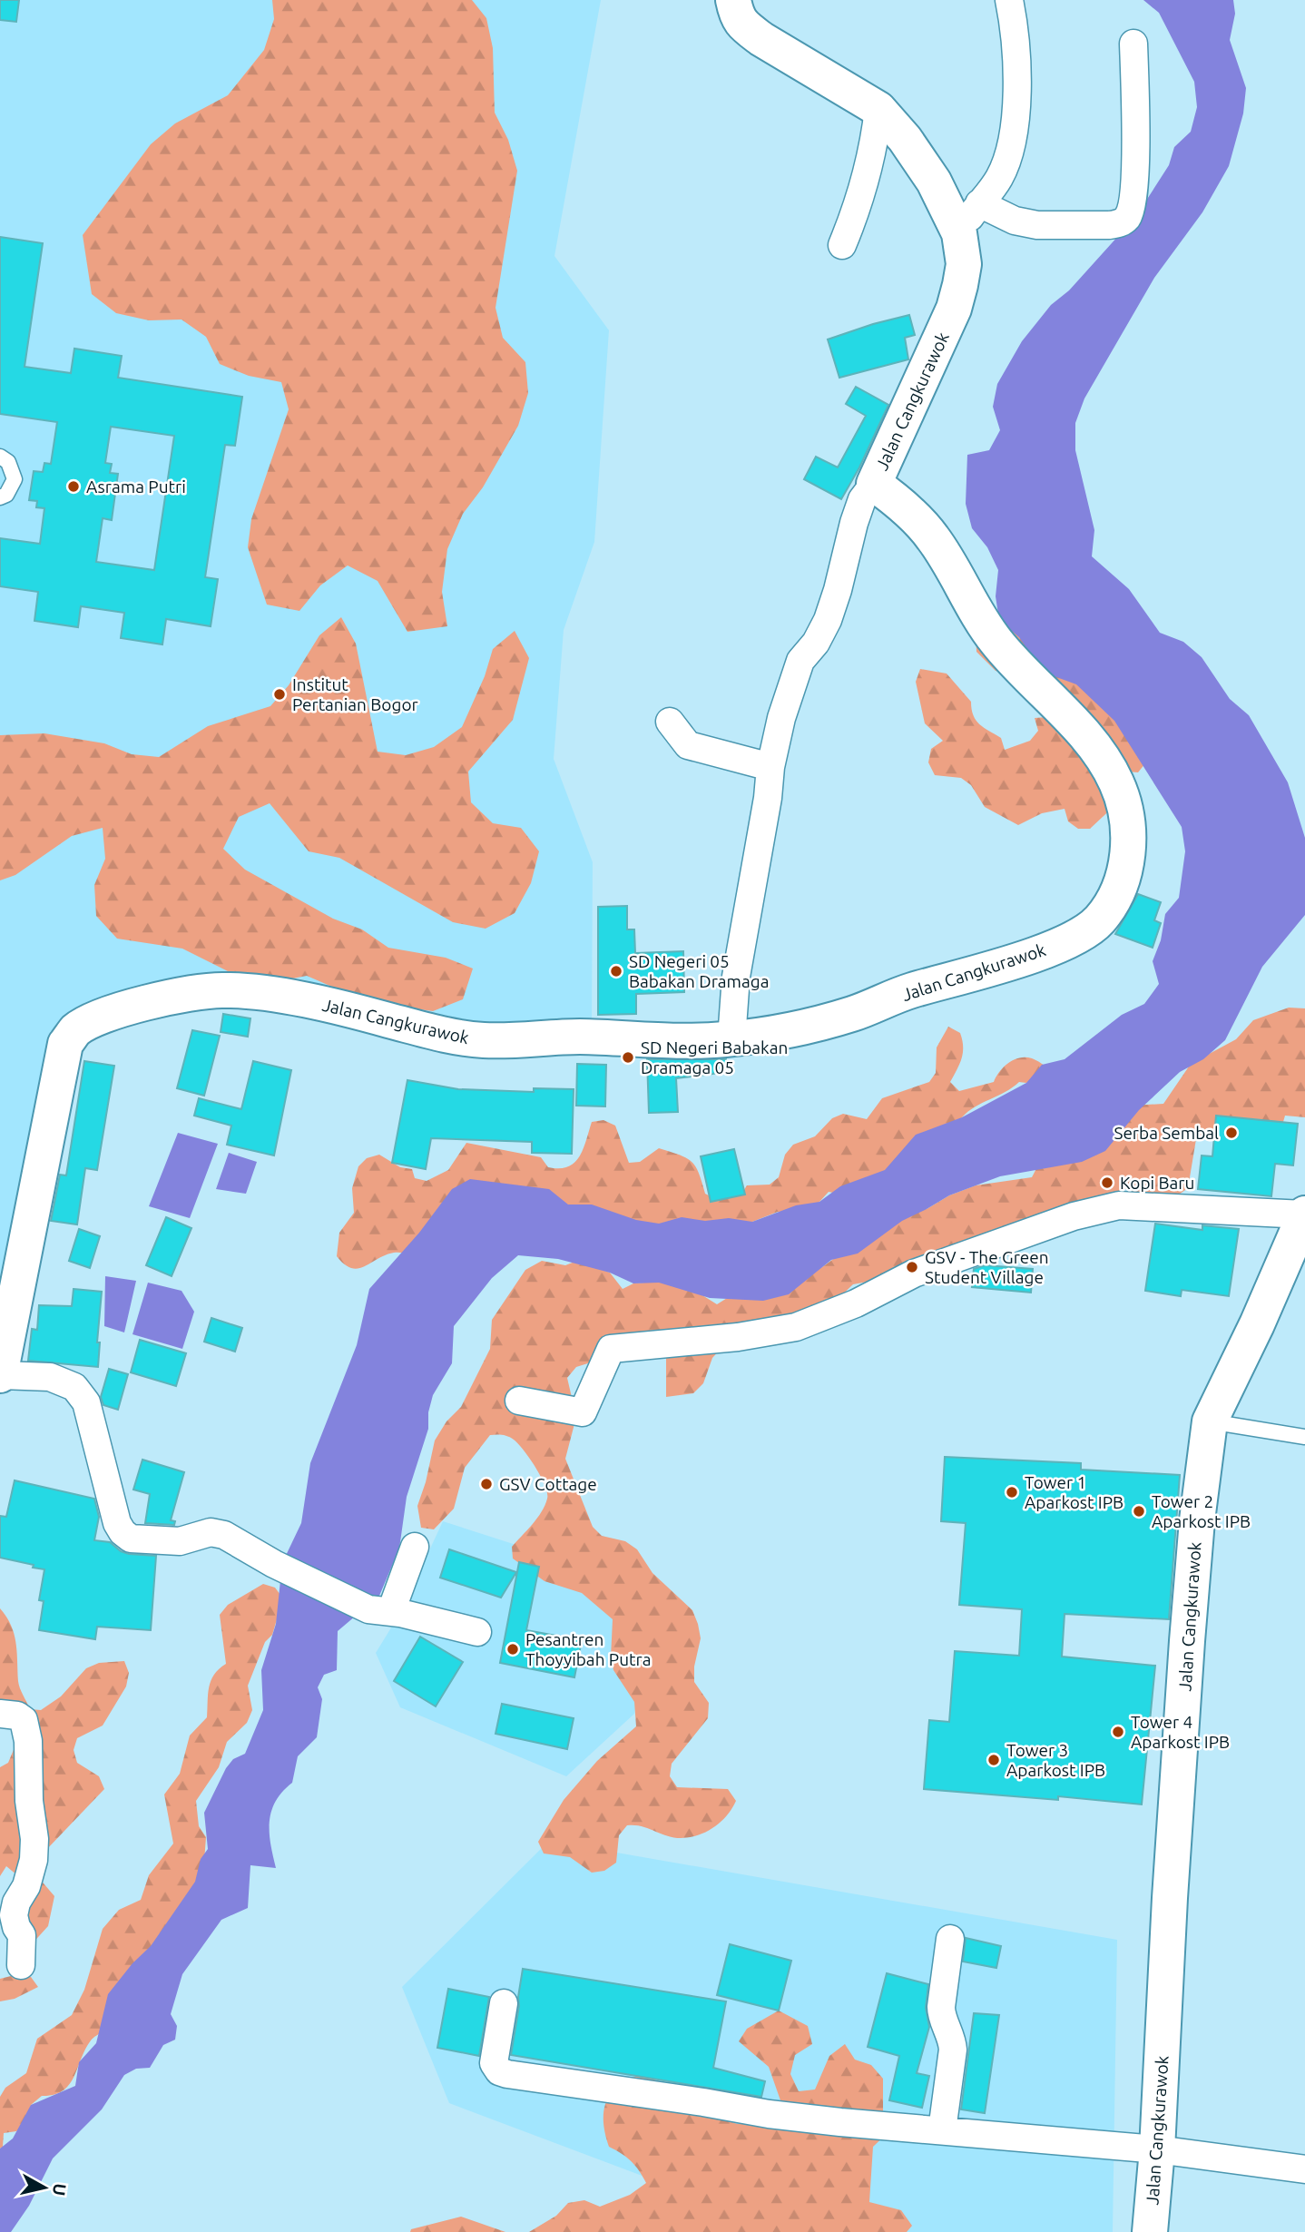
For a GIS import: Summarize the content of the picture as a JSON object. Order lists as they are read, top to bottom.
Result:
{
  "streets": {
    "street": ["Jalan Cangkurawok"]
  },
  "places": [
    "Asrama Putri",
    "Institut Pertanian Bogor",
    "SD Negeri 05 Babakan Dramaga",
    "SD Negeri Babakan Dramaga 05",
    "Serba Sembal",
    "Kopi Baru",
    "GSV - The Green Student Village",
    "GSV Cottage",
    "Tower 1 Aparkost IPB",
    "Tower 2 Aparkost IPB",
    "Pesantren Thoyyibah Putra",
    "Tower 4 Aparkost IPB",
    "Tower 3 Aparkost IPB"
  ],
  "north": "right"
}
